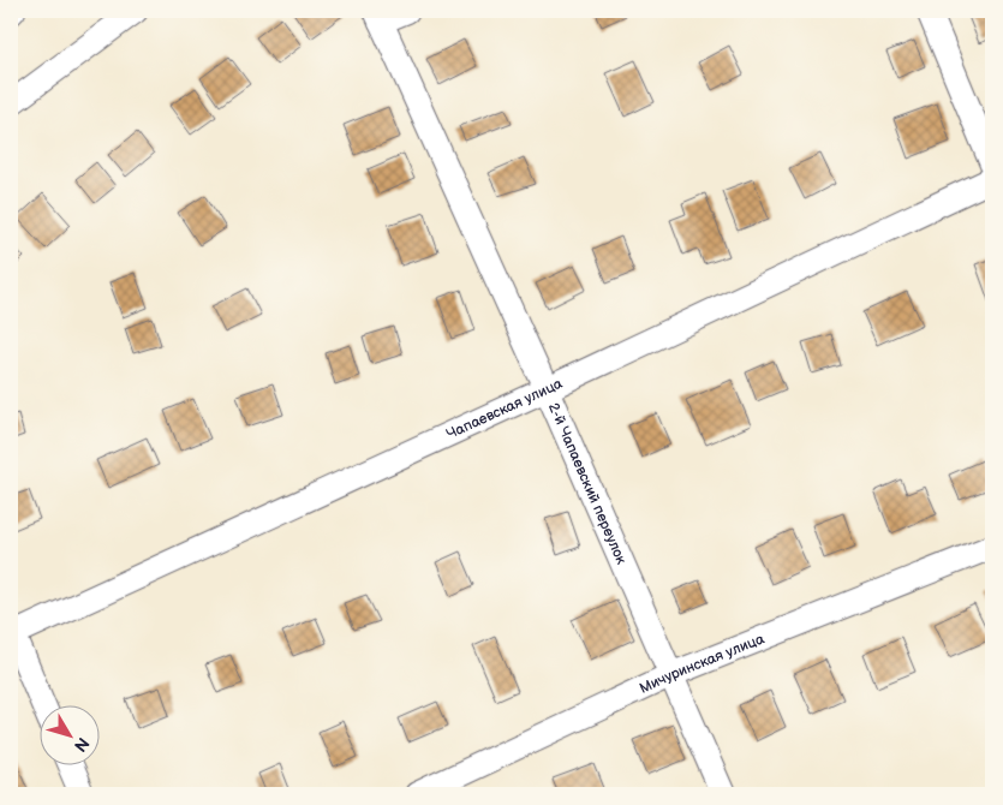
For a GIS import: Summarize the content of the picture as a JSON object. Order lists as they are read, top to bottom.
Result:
{
  "streets": {
    "street": ["Чапаевская улица", "2-й Чапаевский переулок", "Мичуринская улица"]
  },
  "crossings": [
    ["Чапаевская улица", "2-й Чапаевский переулок"],
    ["2-й Чапаевский переулок", "Мичуринская улица"]
  ],
  "north": "bottom right"
}
